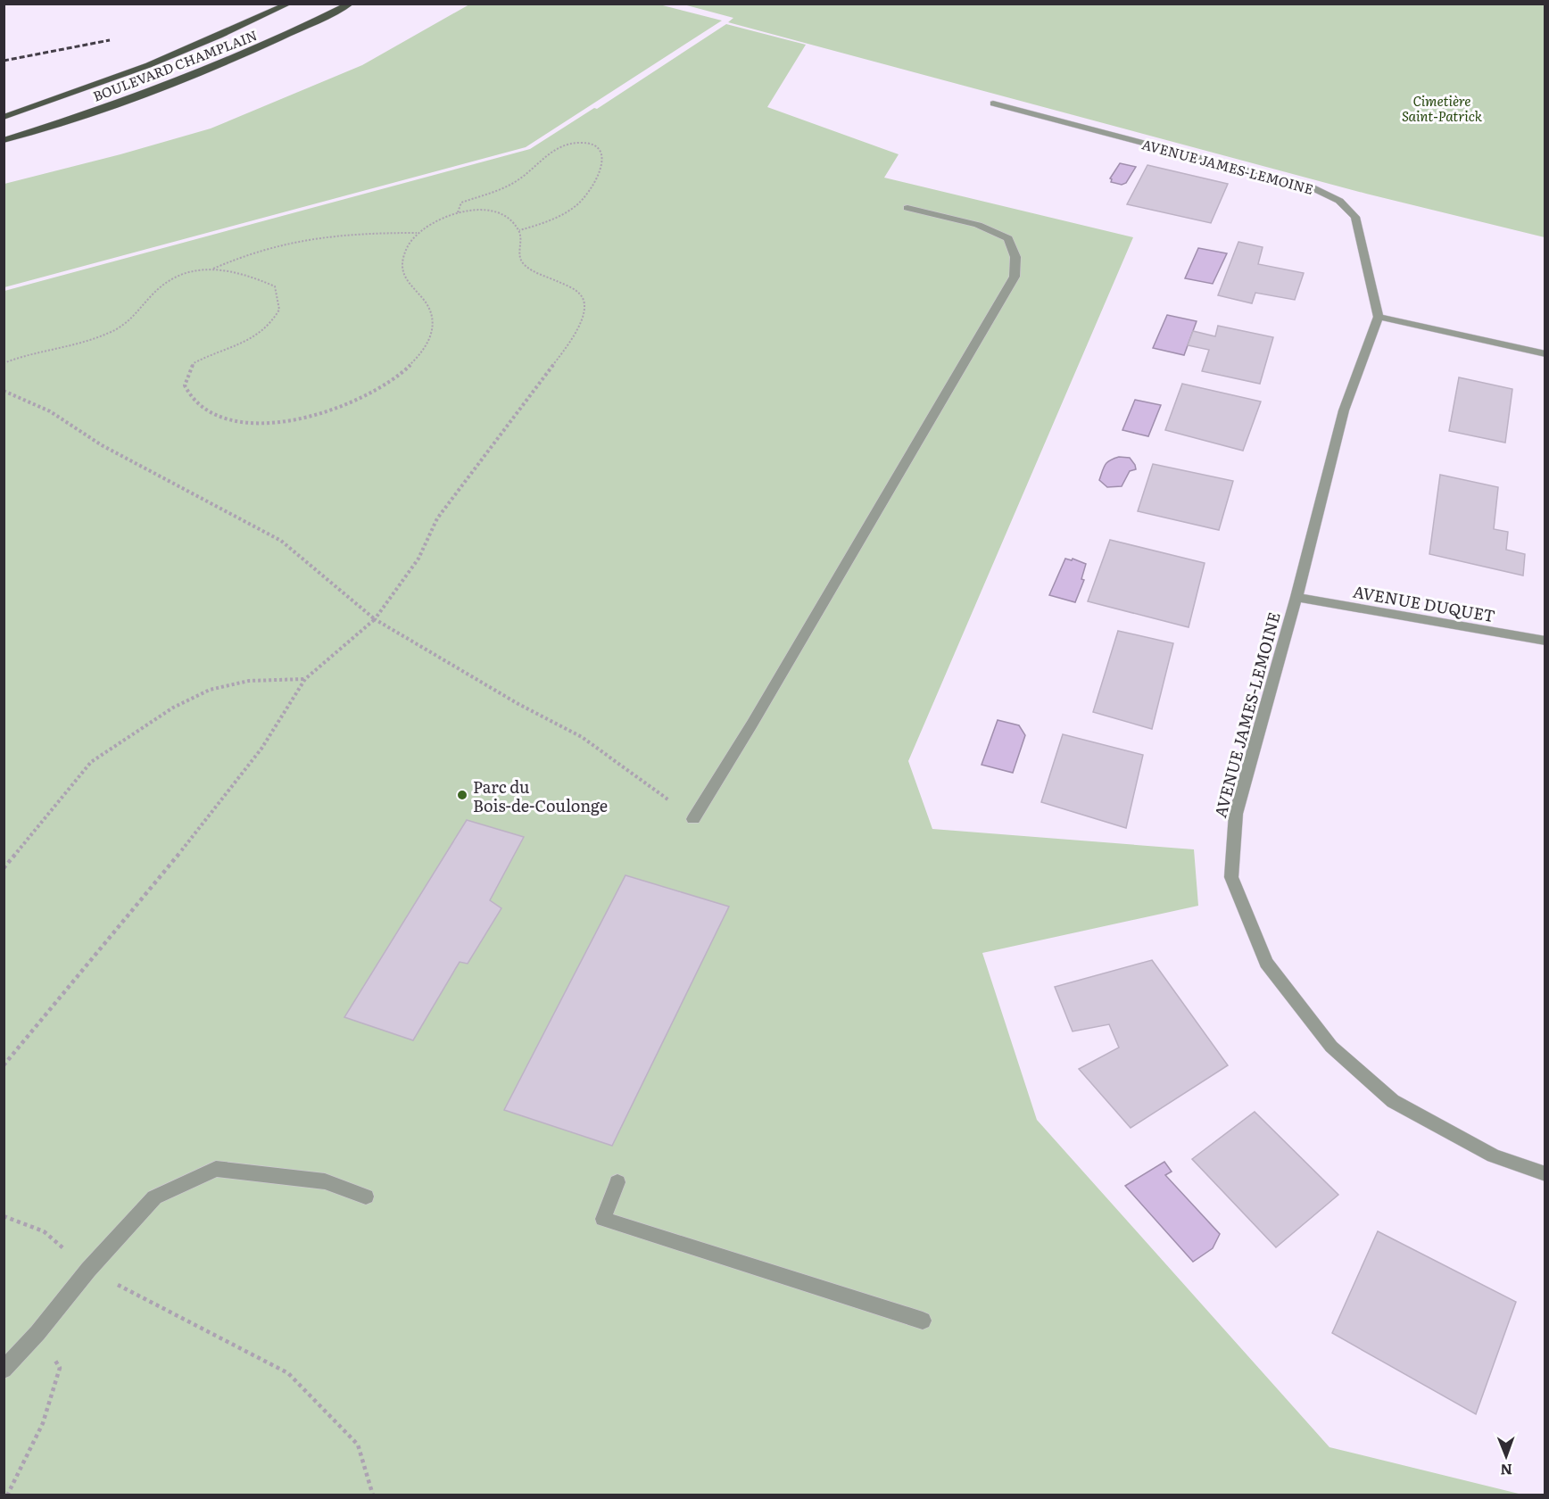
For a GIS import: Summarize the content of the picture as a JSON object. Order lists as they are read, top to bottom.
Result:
{
  "streets": {
    "main road": ["BOULEVARD CHAMPLAIN"],
    "street": ["AVENUE JAMES-LEMOINE", "AVENUE DUQUET"]
  },
  "crossings": [
    ["AVENUE JAMES-LEMOINE", "AVENUE DUQUET"]
  ],
  "parks": ["Cimetière Saint-Patrick"],
  "places": ["Parc du Bois-de-Coulonge"],
  "north": "bottom"
}
